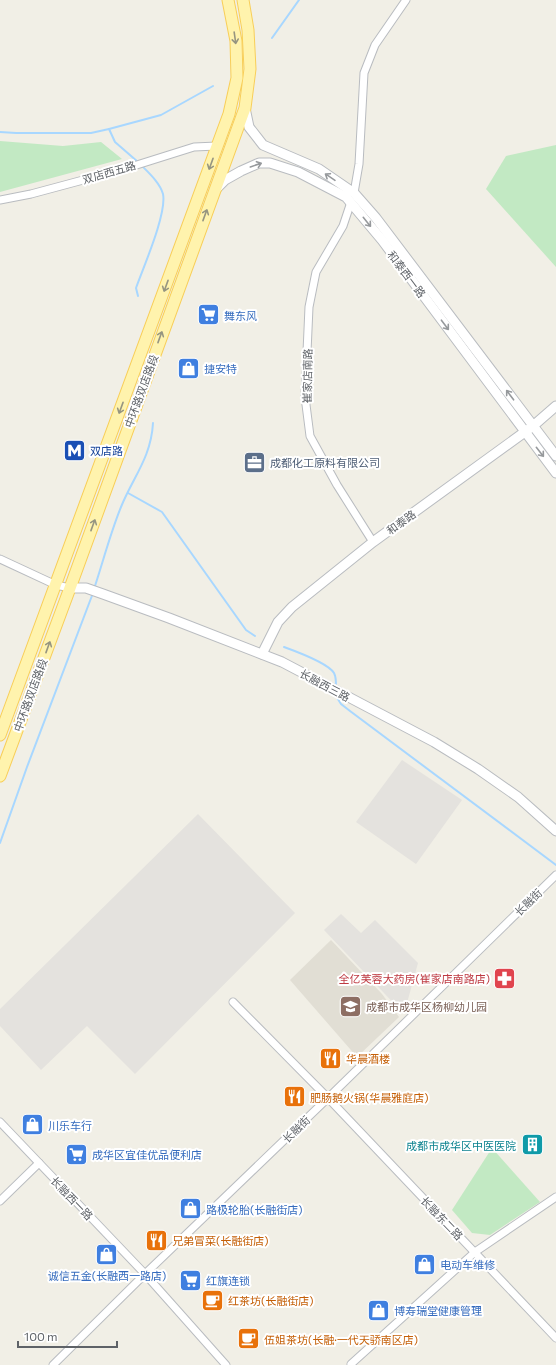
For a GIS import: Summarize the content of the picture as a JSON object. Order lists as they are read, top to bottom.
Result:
{
  "streets": {
    "main road": ["中环路双店路段"],
    "street": [
      "双店西五路",
      "和泰西一路",
      "崔家店南路",
      "和泰路",
      "长融西三路",
      "长融街",
      "长融西一路",
      "长融东二路"
    ]
  },
  "crossings": [
    ["双店西五路", "中环路双店路段"],
    ["和泰西一路", "崔家店南路"],
    ["和泰西一路", "中环路双店路段"],
    ["和泰西一路", "和泰路"],
    ["崔家店南路", "和泰路"],
    ["中环路双店路段", "长融西三路"],
    ["和泰路", "长融西三路"],
    ["长融街", "长融西一路"],
    ["长融街", "长融东二路"]
  ],
  "places": {
    "supermarket": ["舞东风", "成华区宜佳优品便利店", "红旗连锁"],
    "shop": [
      "捷安特",
      "川乐车行",
      "路极轮胎(长融街店)",
      "诚信五金(长融西一路店)",
      "电动车维修",
      "博寿瑞堂健康管理"
    ],
    "metro station": ["双店路"],
    "office": ["成都化工原料有限公司"],
    "pharmacy": ["全亿芙蓉大药房(崔家店南路店)"],
    "school or university": ["成都市成华区杨柳幼儿园"],
    "restaurant": ["华晨酒楼", "肥肠鹅火锅(华晨雅庭店)", "兄弟冒菜(长融街店)"],
    "building": ["成都市成华区中医医院"],
    "cafe": ["红茶坊(长融街店)", "伍姐茶坊(长融·一代天骄南区店)"]
  },
  "scale_bar": "100 m"
}
